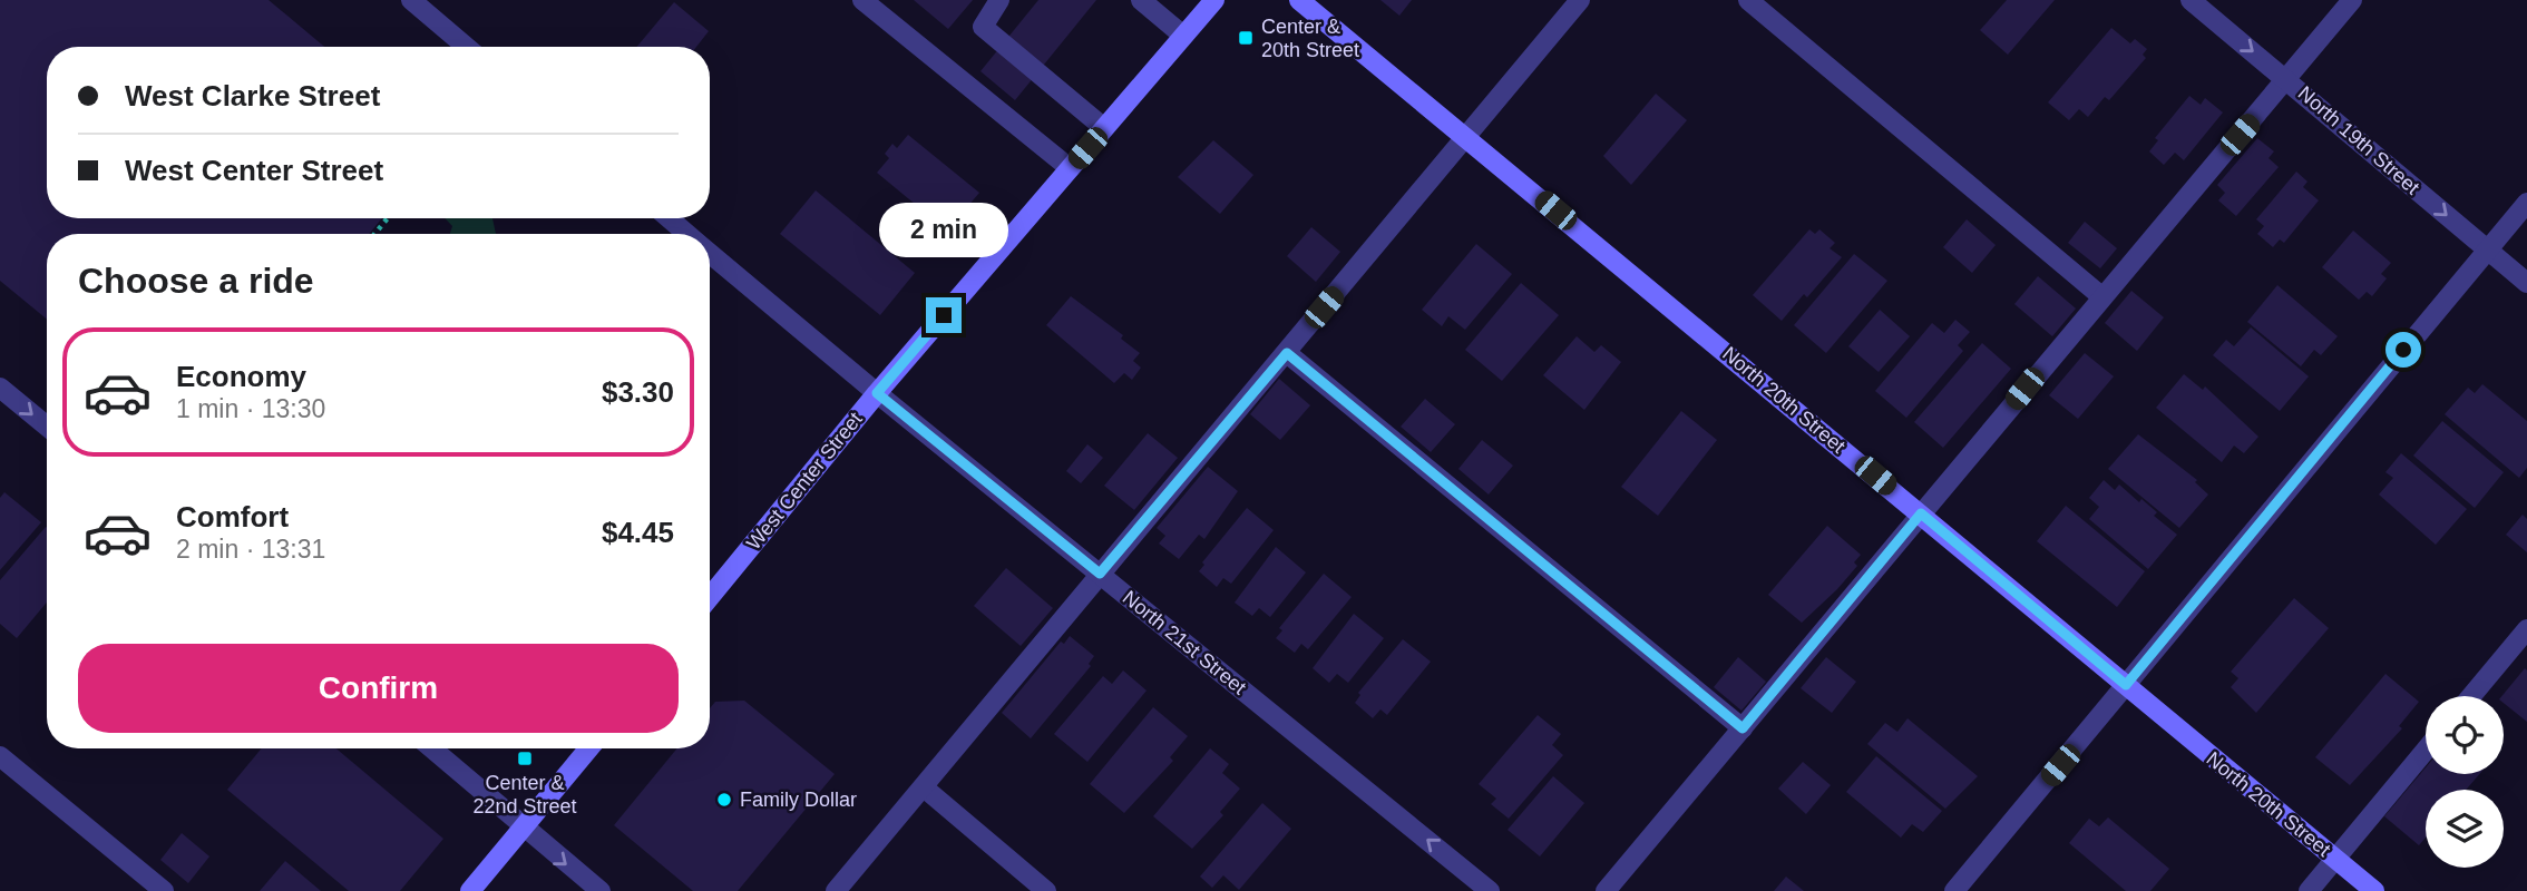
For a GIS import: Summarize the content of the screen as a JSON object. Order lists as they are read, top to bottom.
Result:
{
  "streets": {
    "main road": ["North 20th Street", "West Center Street"],
    "street": ["North 19th Street", "North 21st Street"]
  },
  "crossings": [
    ["West Center Street", "North 21st Street"]
  ],
  "one_way": ["North 19th Street", "North 21st Street"],
  "places": {
    "transit": ["Center & 20th Street", "Center & 22nd Street"],
    "other": ["Family Dollar"]
  },
  "page": {
    "banner": ["West Clarke Street", "West Center Street"],
    "bubble": "2 min",
    "heading": "Choose a ride",
    "list": [
      {
        "name": "Economy",
        "note": "1 min · 13:30",
        "value": "$3.30"
      },
      {
        "name": "Comfort",
        "note": "2 min · 13:31",
        "value": "$4.45"
      }
    ],
    "buttons": "Confirm"
  }
}
